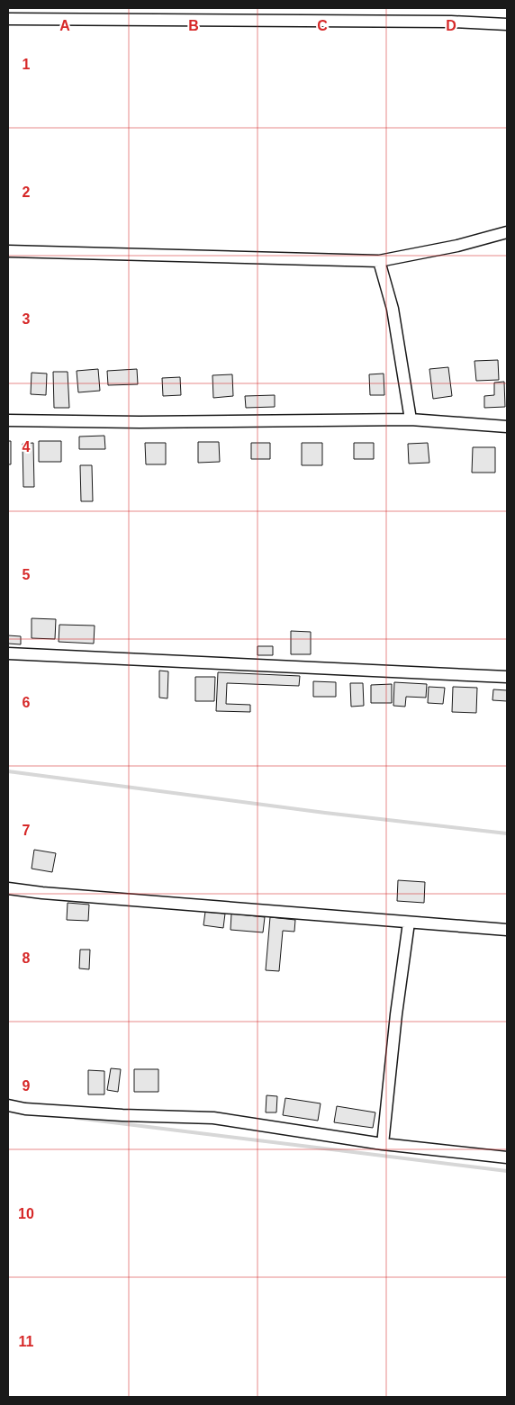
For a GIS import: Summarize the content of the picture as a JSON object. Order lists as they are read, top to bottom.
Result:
{
  "grid": {
    "columns": [
      "A",
      "B",
      "C",
      "D"
    ],
    "rows": [
      "1",
      "2",
      "3",
      "4",
      "5",
      "6",
      "7",
      "8",
      "9",
      "10",
      "11"
    ]
  }
}
